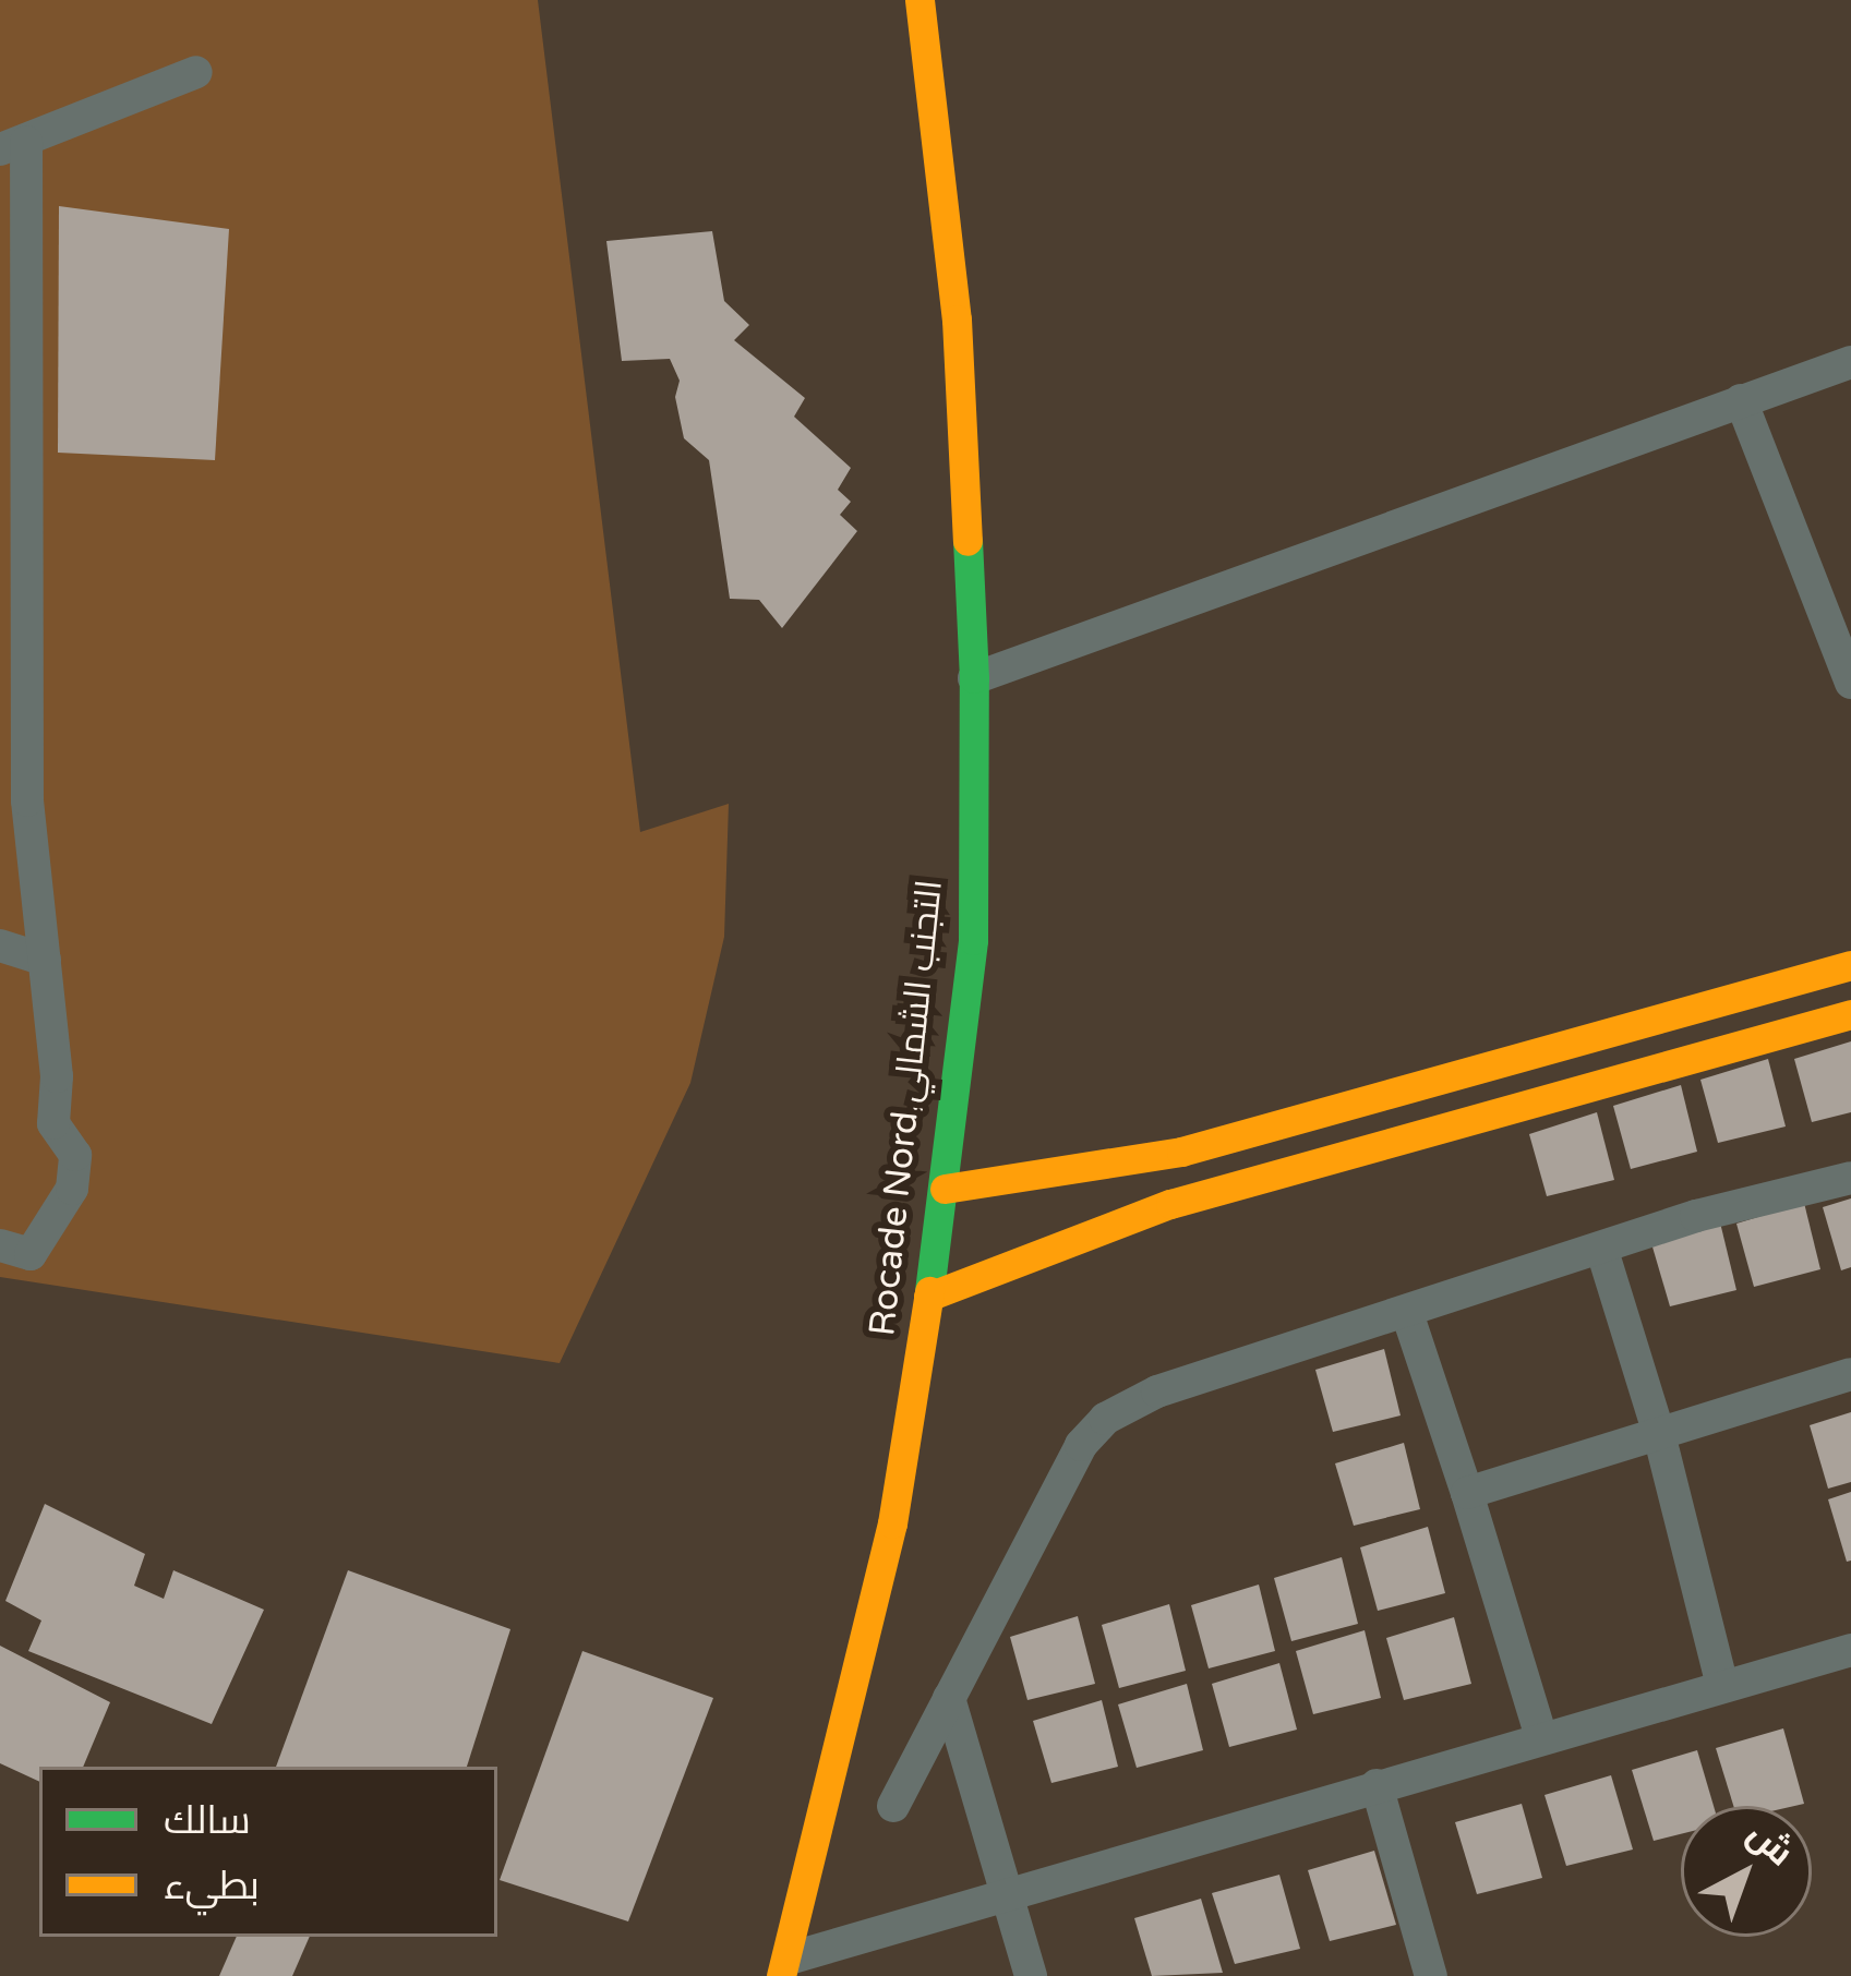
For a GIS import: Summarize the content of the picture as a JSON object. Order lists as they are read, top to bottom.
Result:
{
  "streets": {
    "main road": ["Rocade Nord,التجنب الشمالي"]
  },
  "legend": ["سالك", "بطيء"],
  "north": "top right"
}
